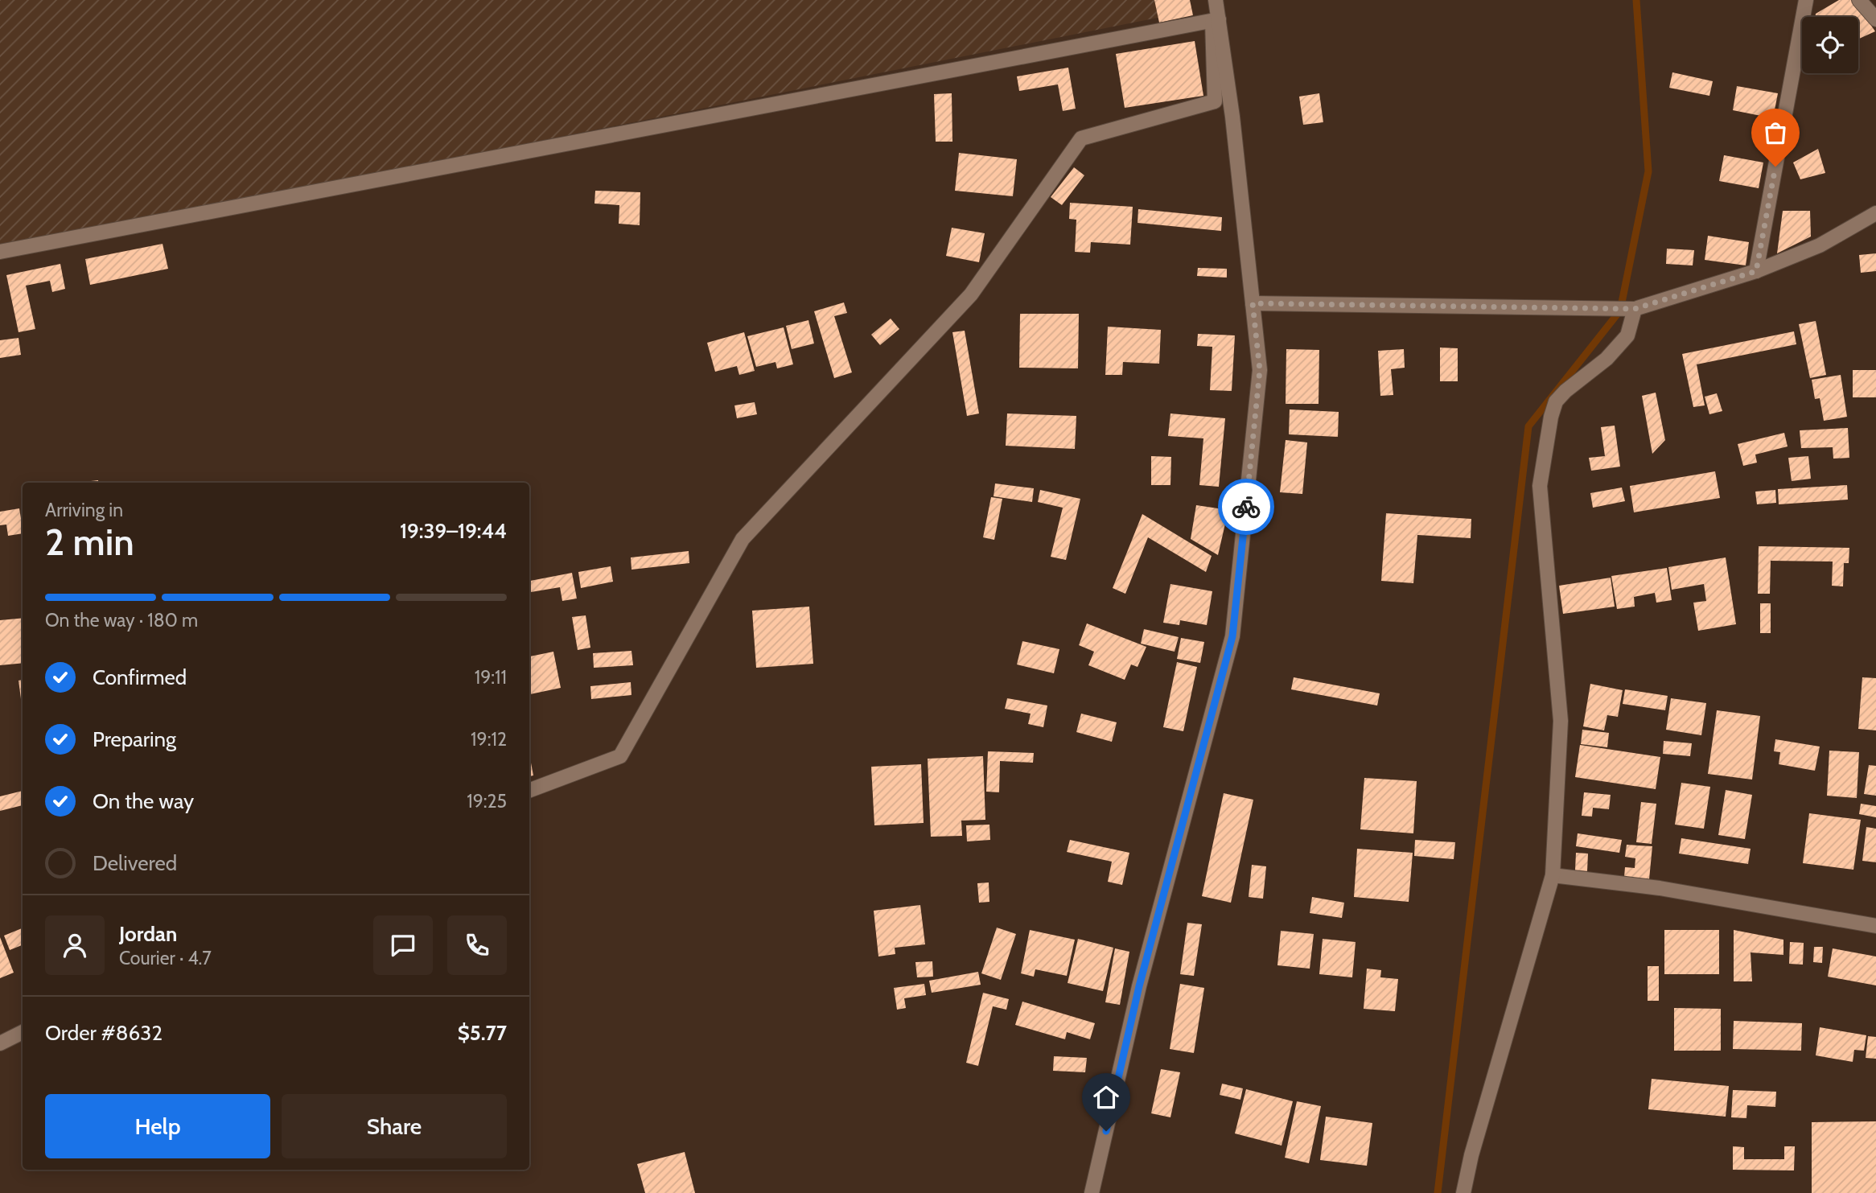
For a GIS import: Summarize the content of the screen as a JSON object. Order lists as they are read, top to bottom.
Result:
{
  "page": {
    "heading": ["2 min", "Arriving in", "19:39–19:44"],
    "panel": [
      "Jordan",
      "Courier · 4.7",
      "Order #8632",
      "$5.77"
    ],
    "bar": "On the way · 180 m",
    "list": [
      ["Confirmed", "19:11"],
      ["Preparing", "19:12"],
      ["On the way", "19:25"],
      "Delivered"
    ],
    "buttons": ["Help", "Share"]
  }
}
